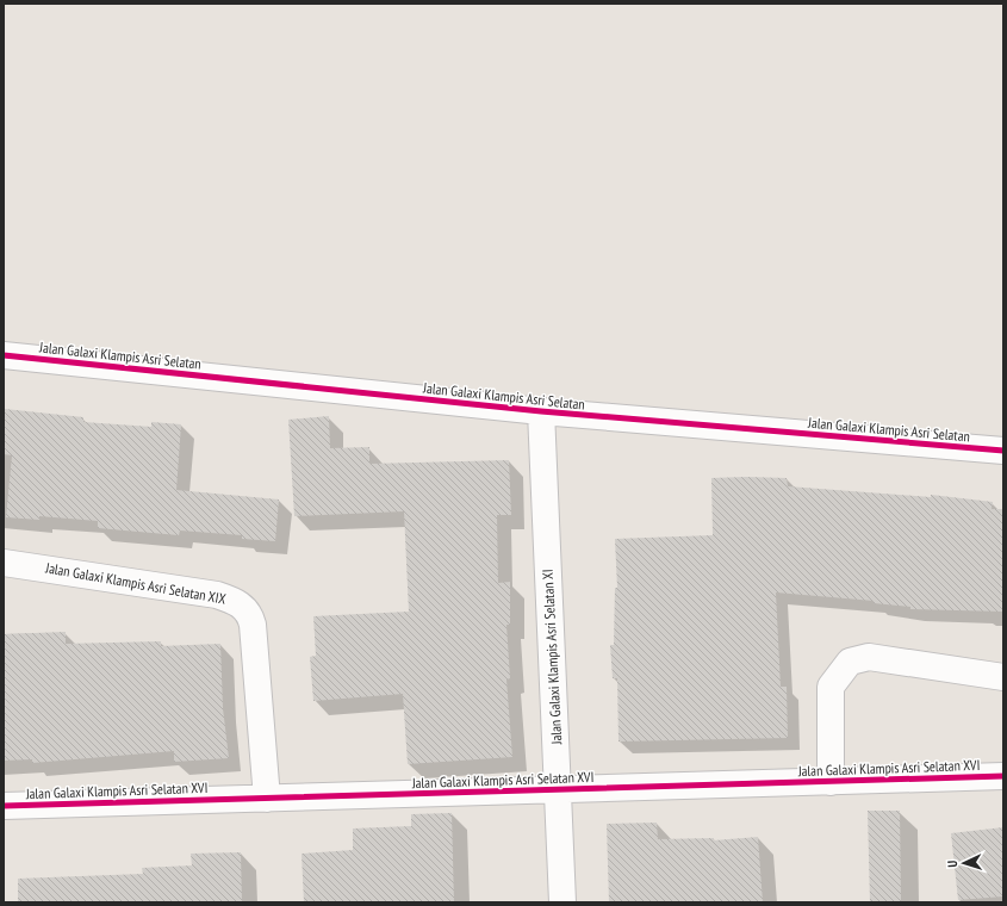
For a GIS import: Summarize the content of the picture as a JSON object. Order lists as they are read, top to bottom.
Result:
{
  "streets": {
    "street": [
      "Jalan Galaxi Klampis Asri Selatan",
      "Jalan Galaxi Klampis Asri Selatan XIX",
      "Jalan Galaxi Klampis Asri Selatan XI",
      "Jalan Galaxi Klampis Asri Selatan XVI"
    ]
  },
  "crossings": [
    ["Jalan Galaxi Klampis Asri Selatan", "Jalan Galaxi Klampis Asri Selatan XI"],
    ["Jalan Galaxi Klampis Asri Selatan XIX", "Jalan Galaxi Klampis Asri Selatan XVI"],
    ["Jalan Galaxi Klampis Asri Selatan XI", "Jalan Galaxi Klampis Asri Selatan XVI"]
  ],
  "north": "left"
}
